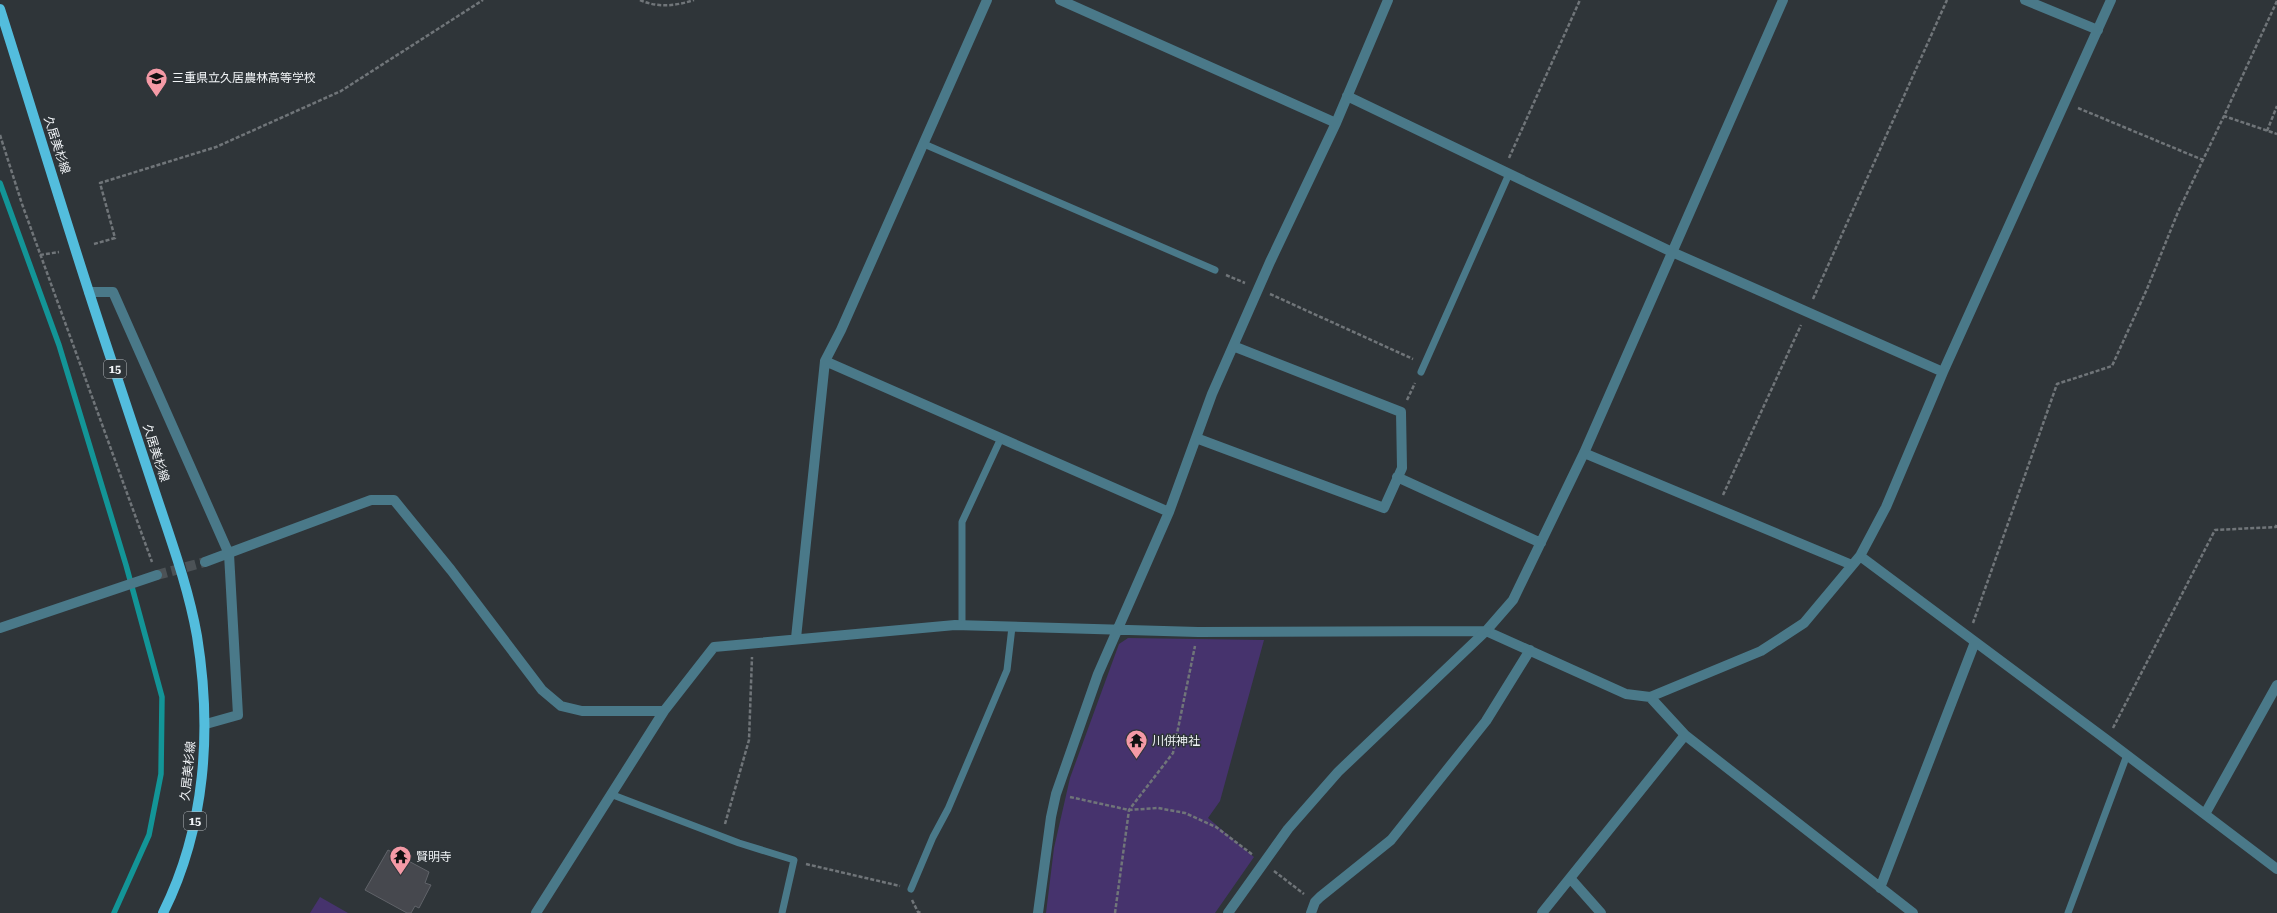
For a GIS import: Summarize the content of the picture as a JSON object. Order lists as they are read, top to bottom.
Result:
{
  "streets": {
    "main road": ["久居美杉線", "15"]
  },
  "places": {
    "school or university": ["三重県立久居農林高等学校"],
    "temple": ["川併神社", "賢明寺"]
  }
}
